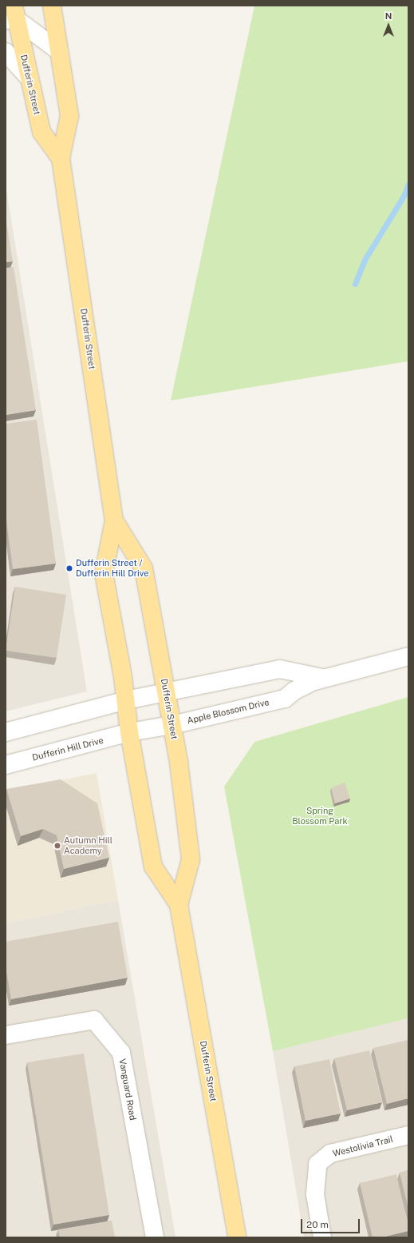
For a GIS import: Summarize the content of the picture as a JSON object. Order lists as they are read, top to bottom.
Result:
{
  "streets": {
    "main road": ["Dufferin Street"],
    "street": [
      "Apple Blossom Drive",
      "Dufferin Hill Drive",
      "Vanguard Road",
      "Westolivia Trail"
    ]
  },
  "crossings": [
    ["Dufferin Street", "Apple Blossom Drive"],
    ["Dufferin Street", "Dufferin Hill Drive"],
    ["Apple Blossom Drive", "Dufferin Hill Drive"]
  ],
  "parks": ["Spring Blossom Park"],
  "places": ["Dufferin Street / Dufferin Hill Drive", "Autumn Hill Academy"],
  "scale_bar": "20 m",
  "north": "top"
}
